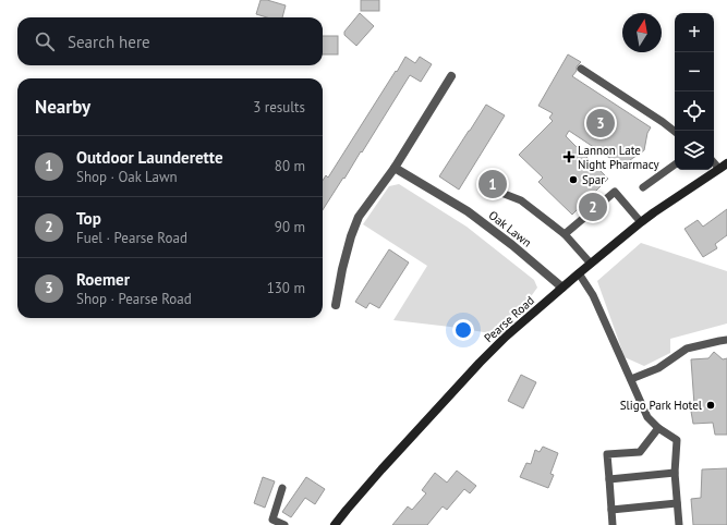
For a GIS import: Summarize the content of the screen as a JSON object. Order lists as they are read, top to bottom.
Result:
{
  "streets": {
    "main road": ["Pearse Road"],
    "street": ["Oak Lawn"]
  },
  "crossings": [
    ["Oak Lawn", "Pearse Road"]
  ],
  "places": {
    "health": ["Lannon Late Night Pharmacy"],
    "other": ["Spar", "Sligo Park Hotel"]
  },
  "north": "top",
  "page": {
    "map_buttons": ["+", "−"],
    "search": "Search here",
    "heading": ["Nearby", "3 results"],
    "pins": ["3", "1", "2"],
    "list": [
      {
        "mark": "1",
        "name": "Outdoor Launderette",
        "note": "Shop · Oak Lawn",
        "value": "80 m"
      },
      {
        "mark": "2",
        "name": "Top",
        "note": "Fuel · Pearse Road",
        "value": "90 m"
      },
      {
        "mark": "3",
        "name": "Roemer",
        "note": "Shop · Pearse Road",
        "value": "130 m"
      }
    ]
  }
}
